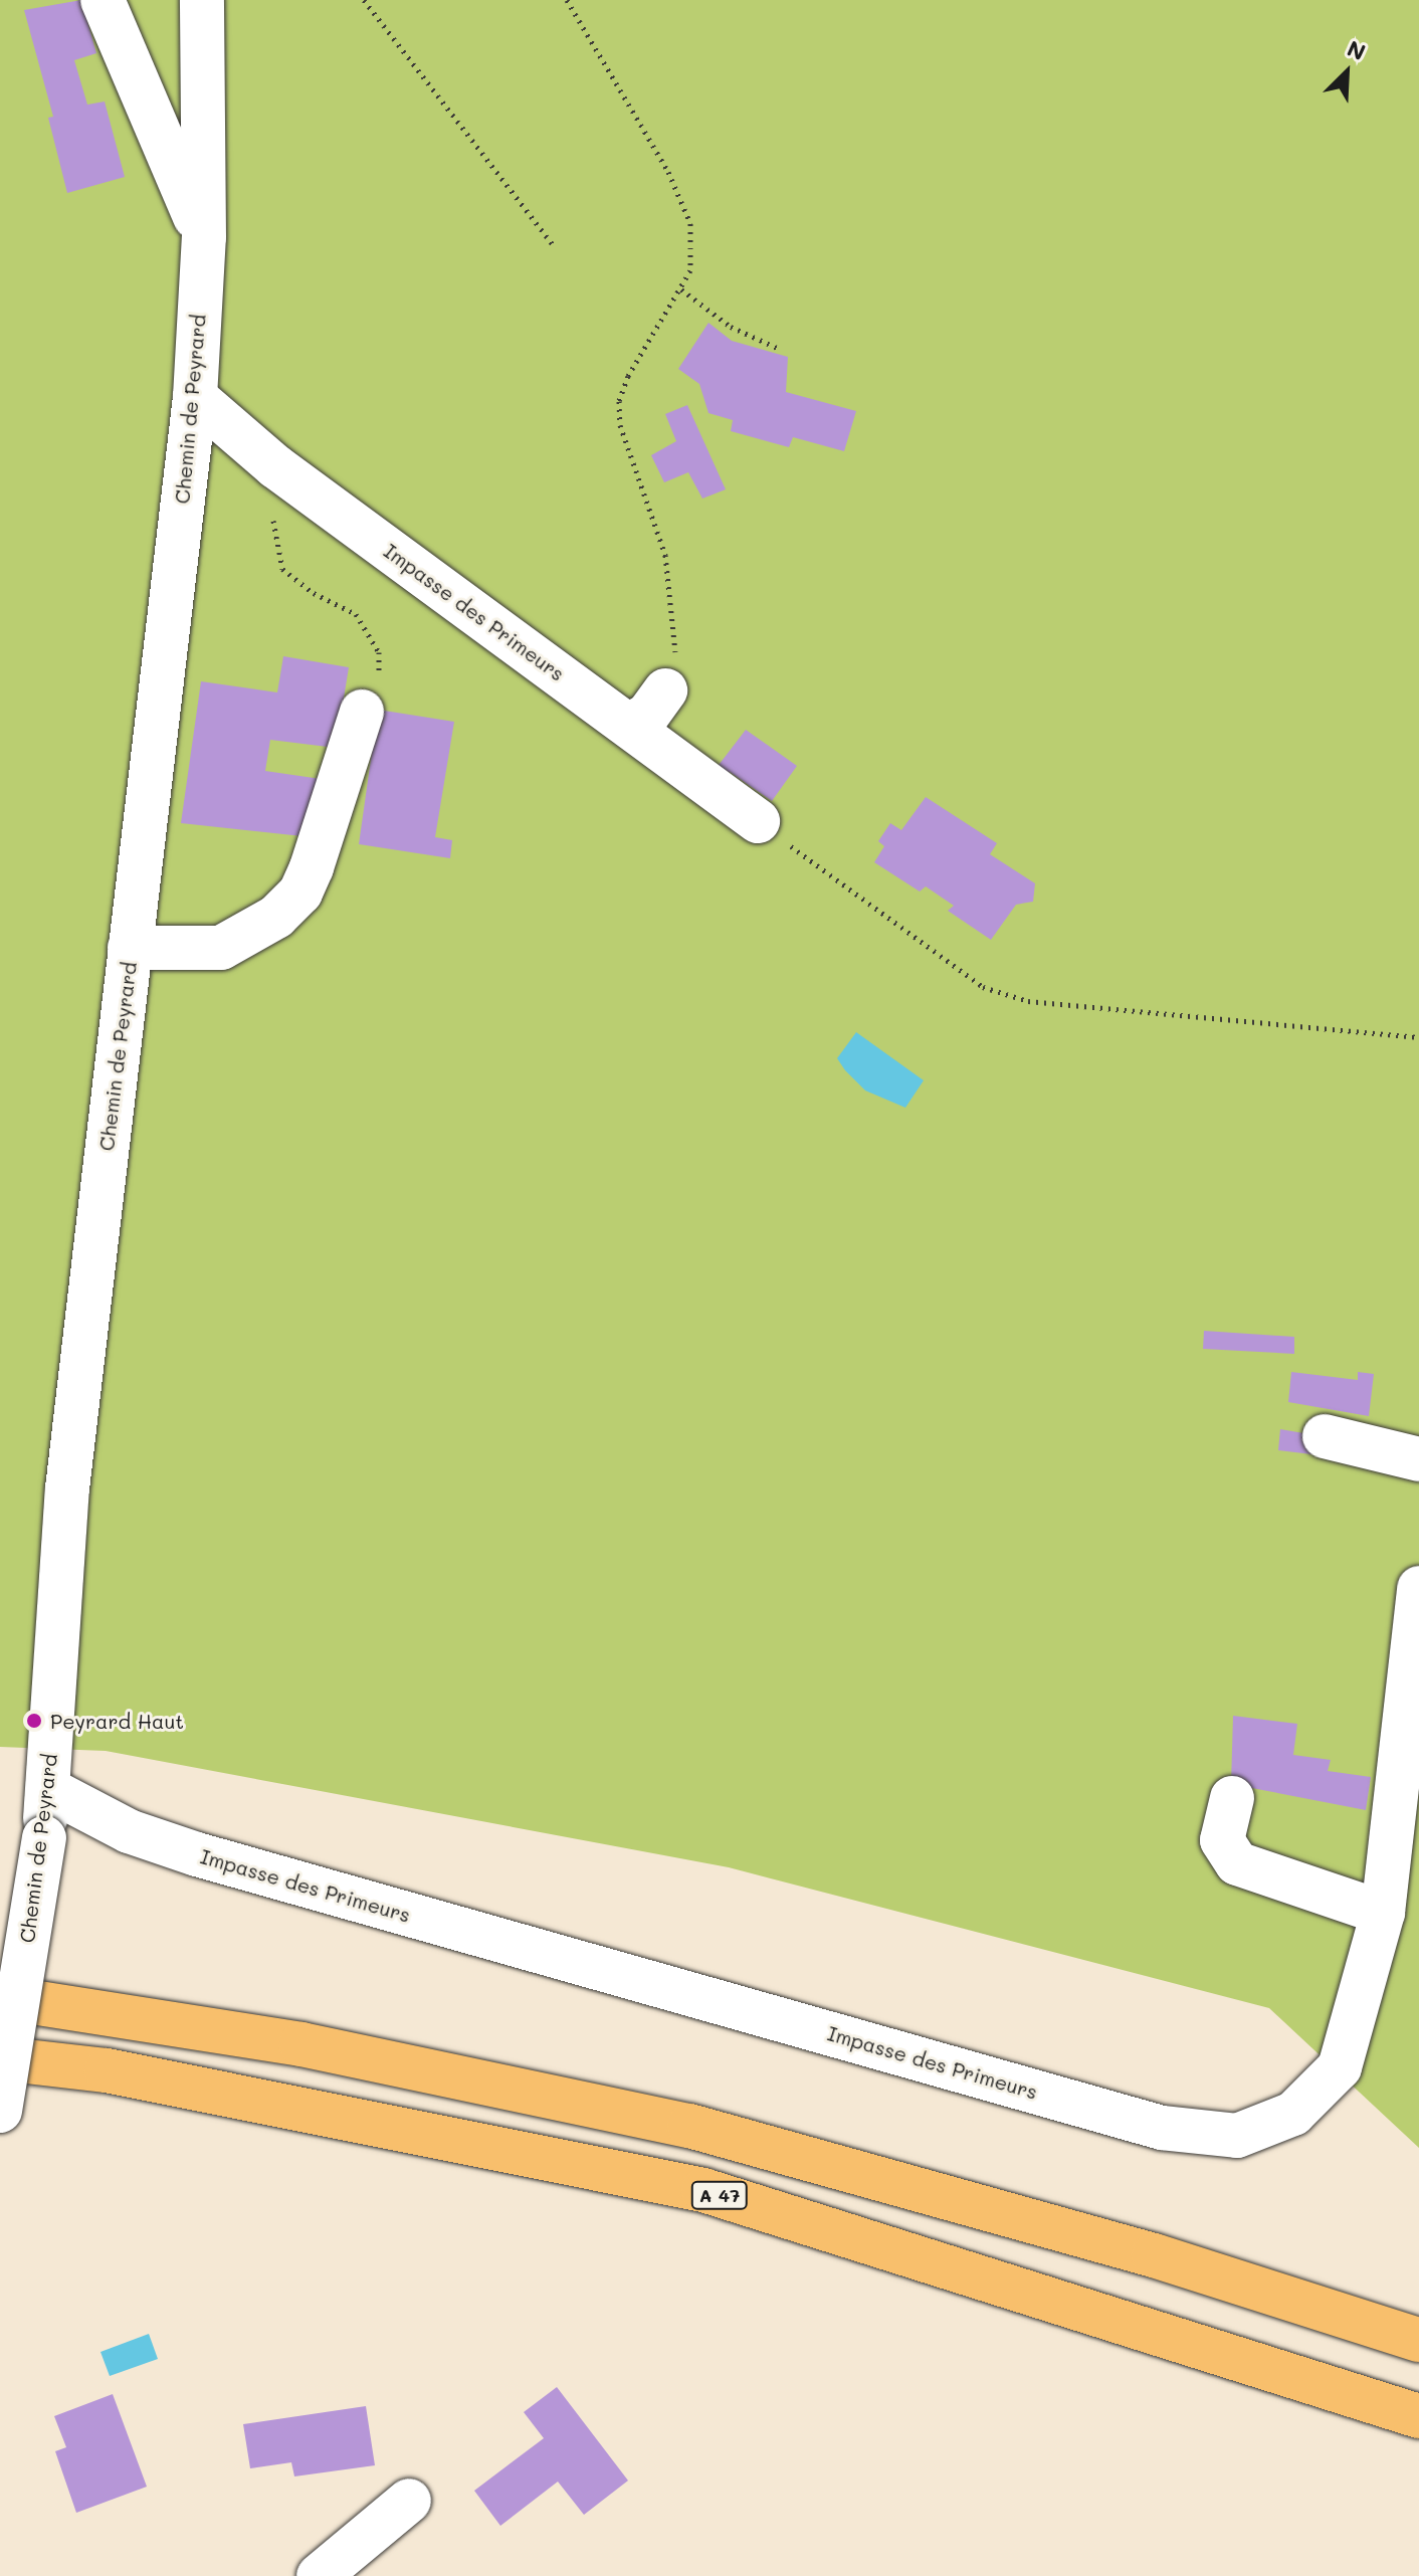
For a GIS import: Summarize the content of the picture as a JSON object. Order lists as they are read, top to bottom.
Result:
{
  "streets": {
    "highway": ["A 47"],
    "street": ["Chemin de Peyrard", "Impasse des Primeurs"]
  },
  "crossings": [
    ["Chemin de Peyrard", "Impasse des Primeurs"]
  ],
  "places": ["Peyrard Haut"],
  "north": "top right"
}
